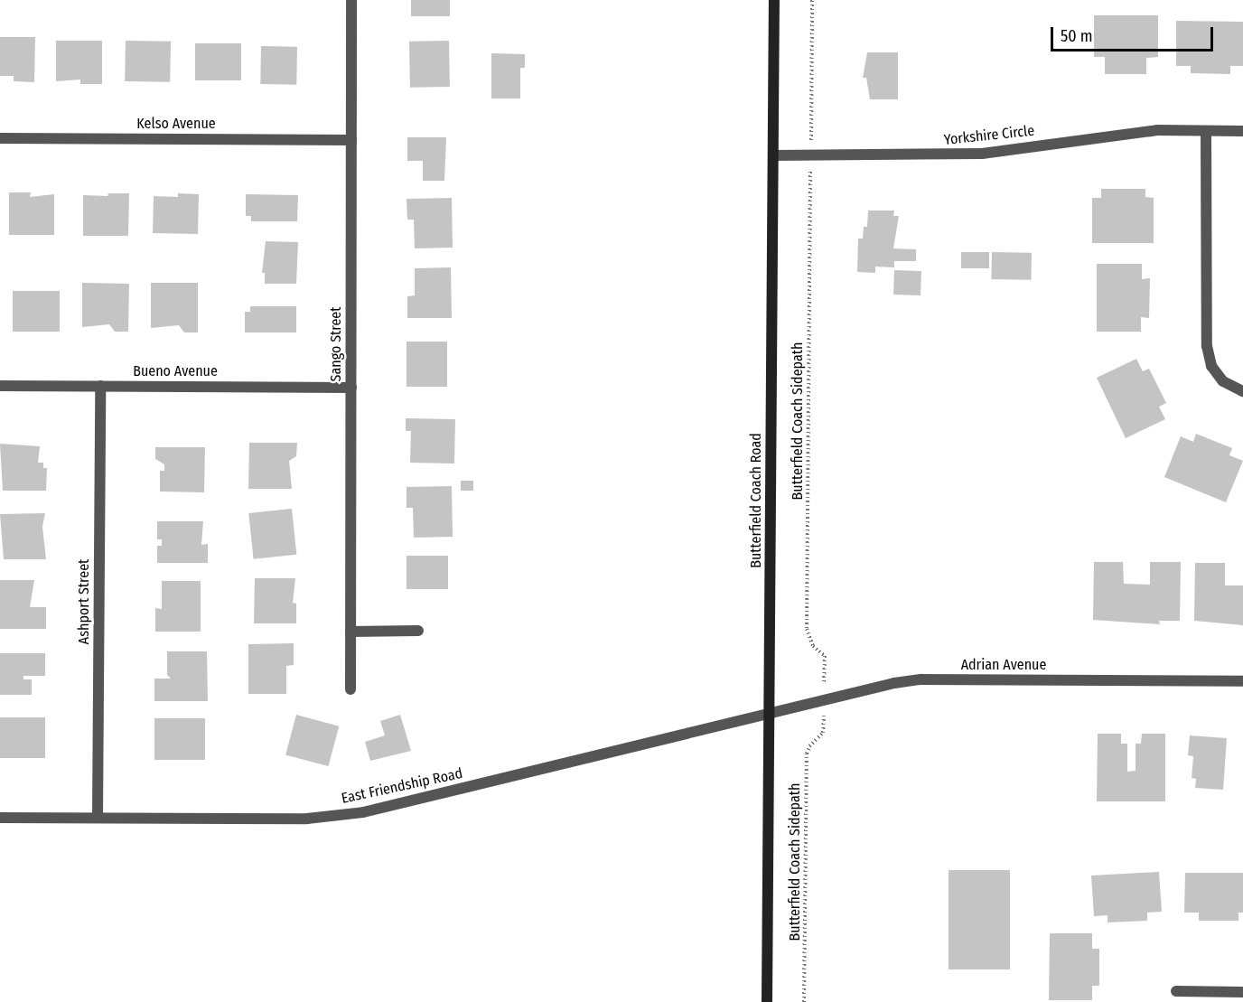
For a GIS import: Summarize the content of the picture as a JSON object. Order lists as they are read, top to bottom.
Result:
{
  "streets": {
    "main road": ["Butterfield Coach Road"],
    "street": [
      "Kelso Avenue",
      "Yorkshire Circle",
      "Sango Street",
      "Bueno Avenue",
      "Ashport Street",
      "Adrian Avenue",
      "East Friendship Road"
    ],
    "path": ["Butterfield Coach Sidepath"]
  },
  "crossings": [
    ["Kelso Avenue", "Sango Street"],
    ["Yorkshire Circle", "Butterfield Coach Road"],
    ["Sango Street", "Bueno Avenue"],
    ["Bueno Avenue", "Ashport Street"],
    ["Butterfield Coach Road", "Adrian Avenue"],
    ["Butterfield Coach Road", "East Friendship Road"],
    ["Ashport Street", "East Friendship Road"],
    ["Adrian Avenue", "East Friendship Road"]
  ],
  "scale_bar": "50 m"
}
